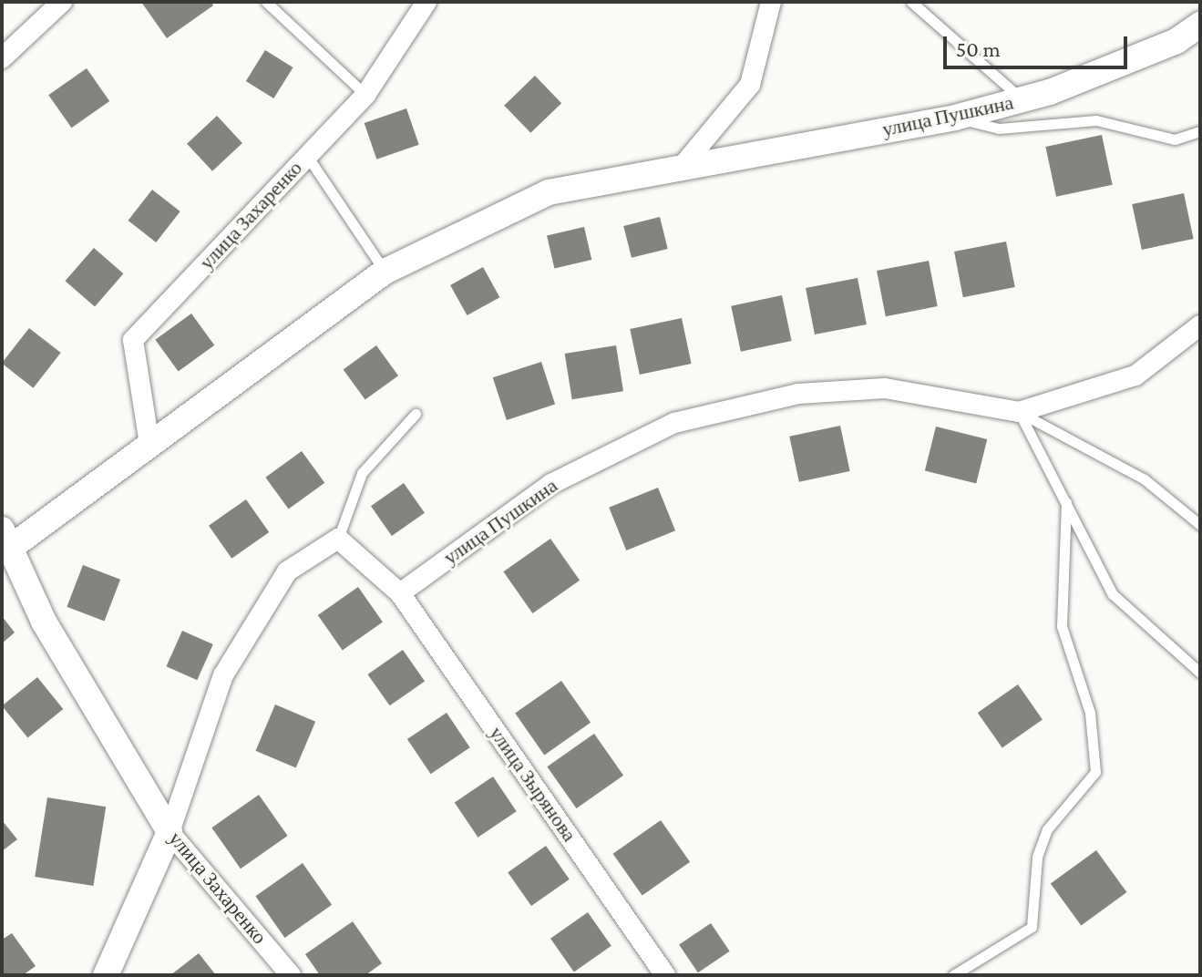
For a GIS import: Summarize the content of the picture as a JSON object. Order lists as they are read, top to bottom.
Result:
{
  "streets": {
    "street": ["улица Пушкина", "улица Захаренко", "улица Зырянова"]
  },
  "crossings": [
    ["улица Пушкина", "улица Захаренко"],
    ["улица Пушкина", "улица Зырянова"]
  ],
  "scale_bar": "50 m"
}
